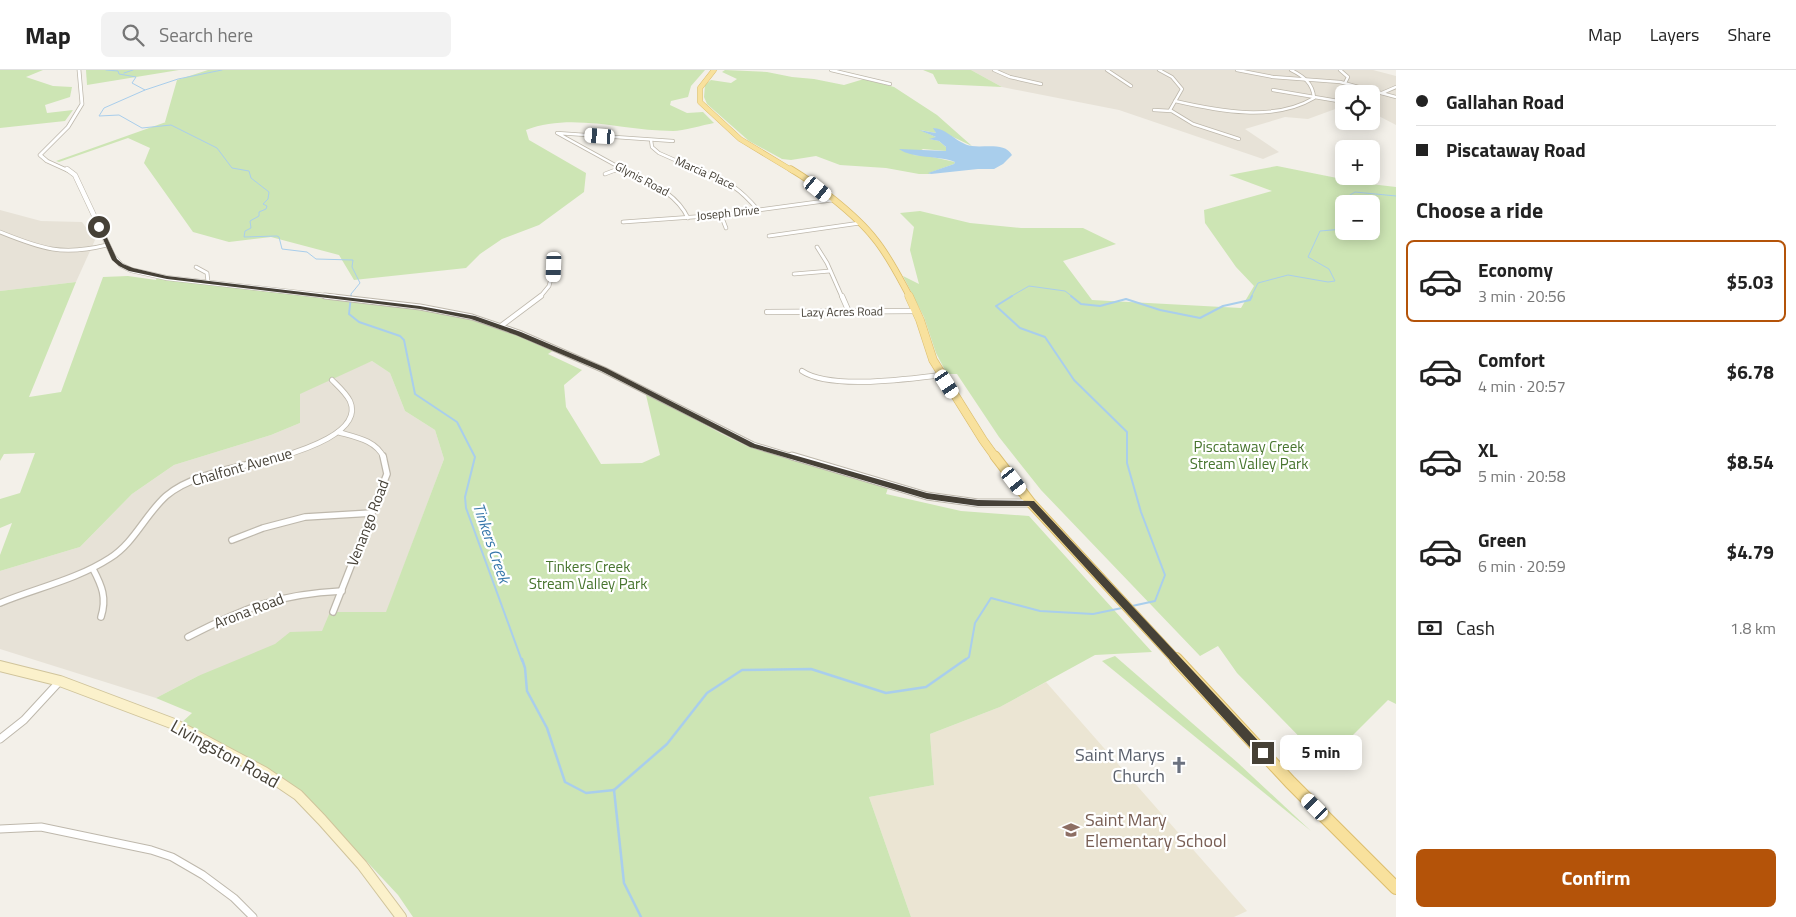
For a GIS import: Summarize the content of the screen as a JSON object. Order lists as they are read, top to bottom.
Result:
{
  "streets": {
    "main road": ["Livingston Road"],
    "street": [
      "Marcia Place",
      "Glynis Road",
      "Joseph Drive",
      "Lazy Acres Road",
      "Chalfont Avenue",
      "Venango Road",
      "Arona Road"
    ]
  },
  "crossings": [
    ["Marcia Place", "Glynis Road"],
    ["Marcia Place", "Joseph Drive"],
    ["Glynis Road", "Joseph Drive"],
    ["Chalfont Avenue", "Venango Road"],
    ["Venango Road", "Arona Road"]
  ],
  "water": ["Tinkers Creek"],
  "parks": ["Piscataway Creek Stream Valley Park", "Tinkers Creek Stream Valley Park"],
  "places": {
    "church": ["Saint Marys Church"],
    "school or university": ["Saint Mary Elementary School"]
  },
  "page": {
    "header": "Map",
    "search": "Search here",
    "nav": ["Map", "Layers", "Share"],
    "banner": ["Gallahan Road", "Piscataway Road"],
    "map_buttons": ["+", "−"],
    "heading": "Choose a ride",
    "list": [
      {
        "name": "Economy",
        "note": "3 min · 20:56",
        "value": "$5.03"
      },
      {
        "name": "Comfort",
        "note": "4 min · 20:57",
        "value": "$6.78"
      },
      {
        "name": "XL",
        "note": "5 min · 20:58",
        "value": "$8.54"
      },
      {
        "name": "Green",
        "note": "6 min · 20:59",
        "value": "$4.79"
      }
    ],
    "pay": ["Cash", "1.8 km"],
    "bubble": "5 min",
    "buttons": "Confirm"
  }
}
